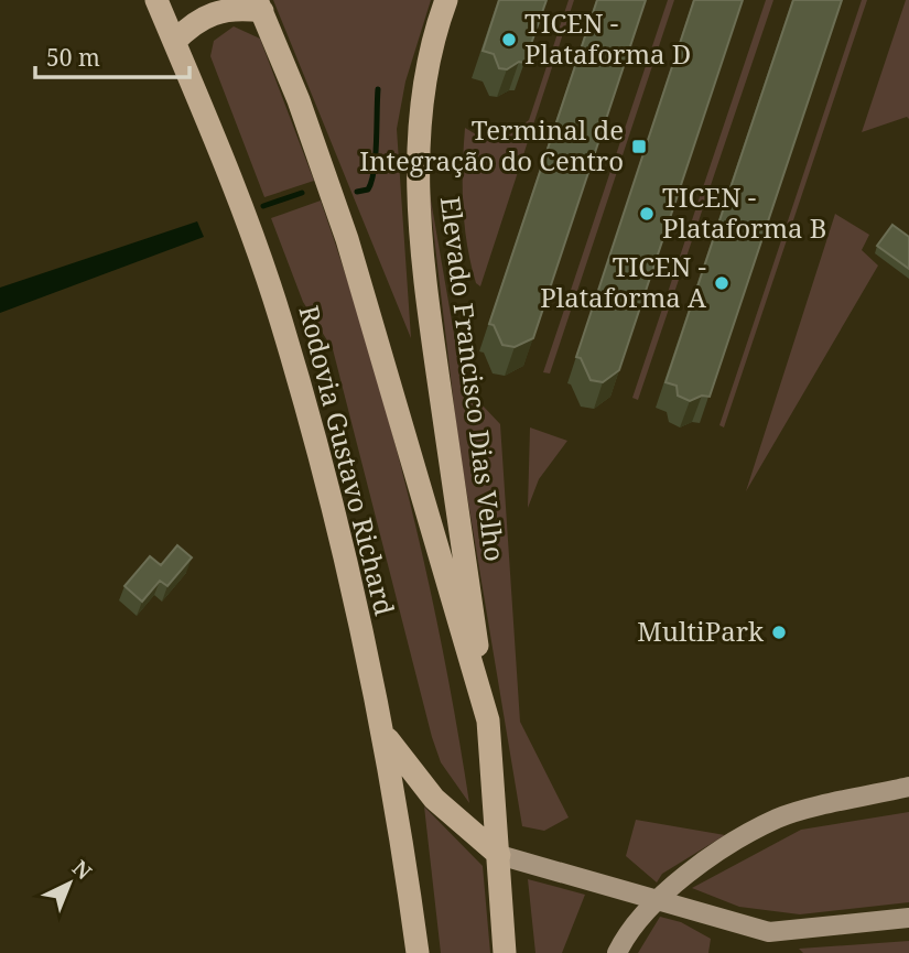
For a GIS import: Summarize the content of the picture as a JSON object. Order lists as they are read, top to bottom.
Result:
{
  "streets": {
    "highway": ["Elevado Francisco Dias Velho", "Rodovia Gustavo Richard"]
  },
  "places": {
    "other": [
      "TICEN - Plataforma D",
      "TICEN - Plataforma B",
      "TICEN - Plataforma A",
      "MultiPark"
    ],
    "transit": ["Terminal de Integração do Centro"]
  },
  "scale_bar": "50 m",
  "north": "top right"
}
